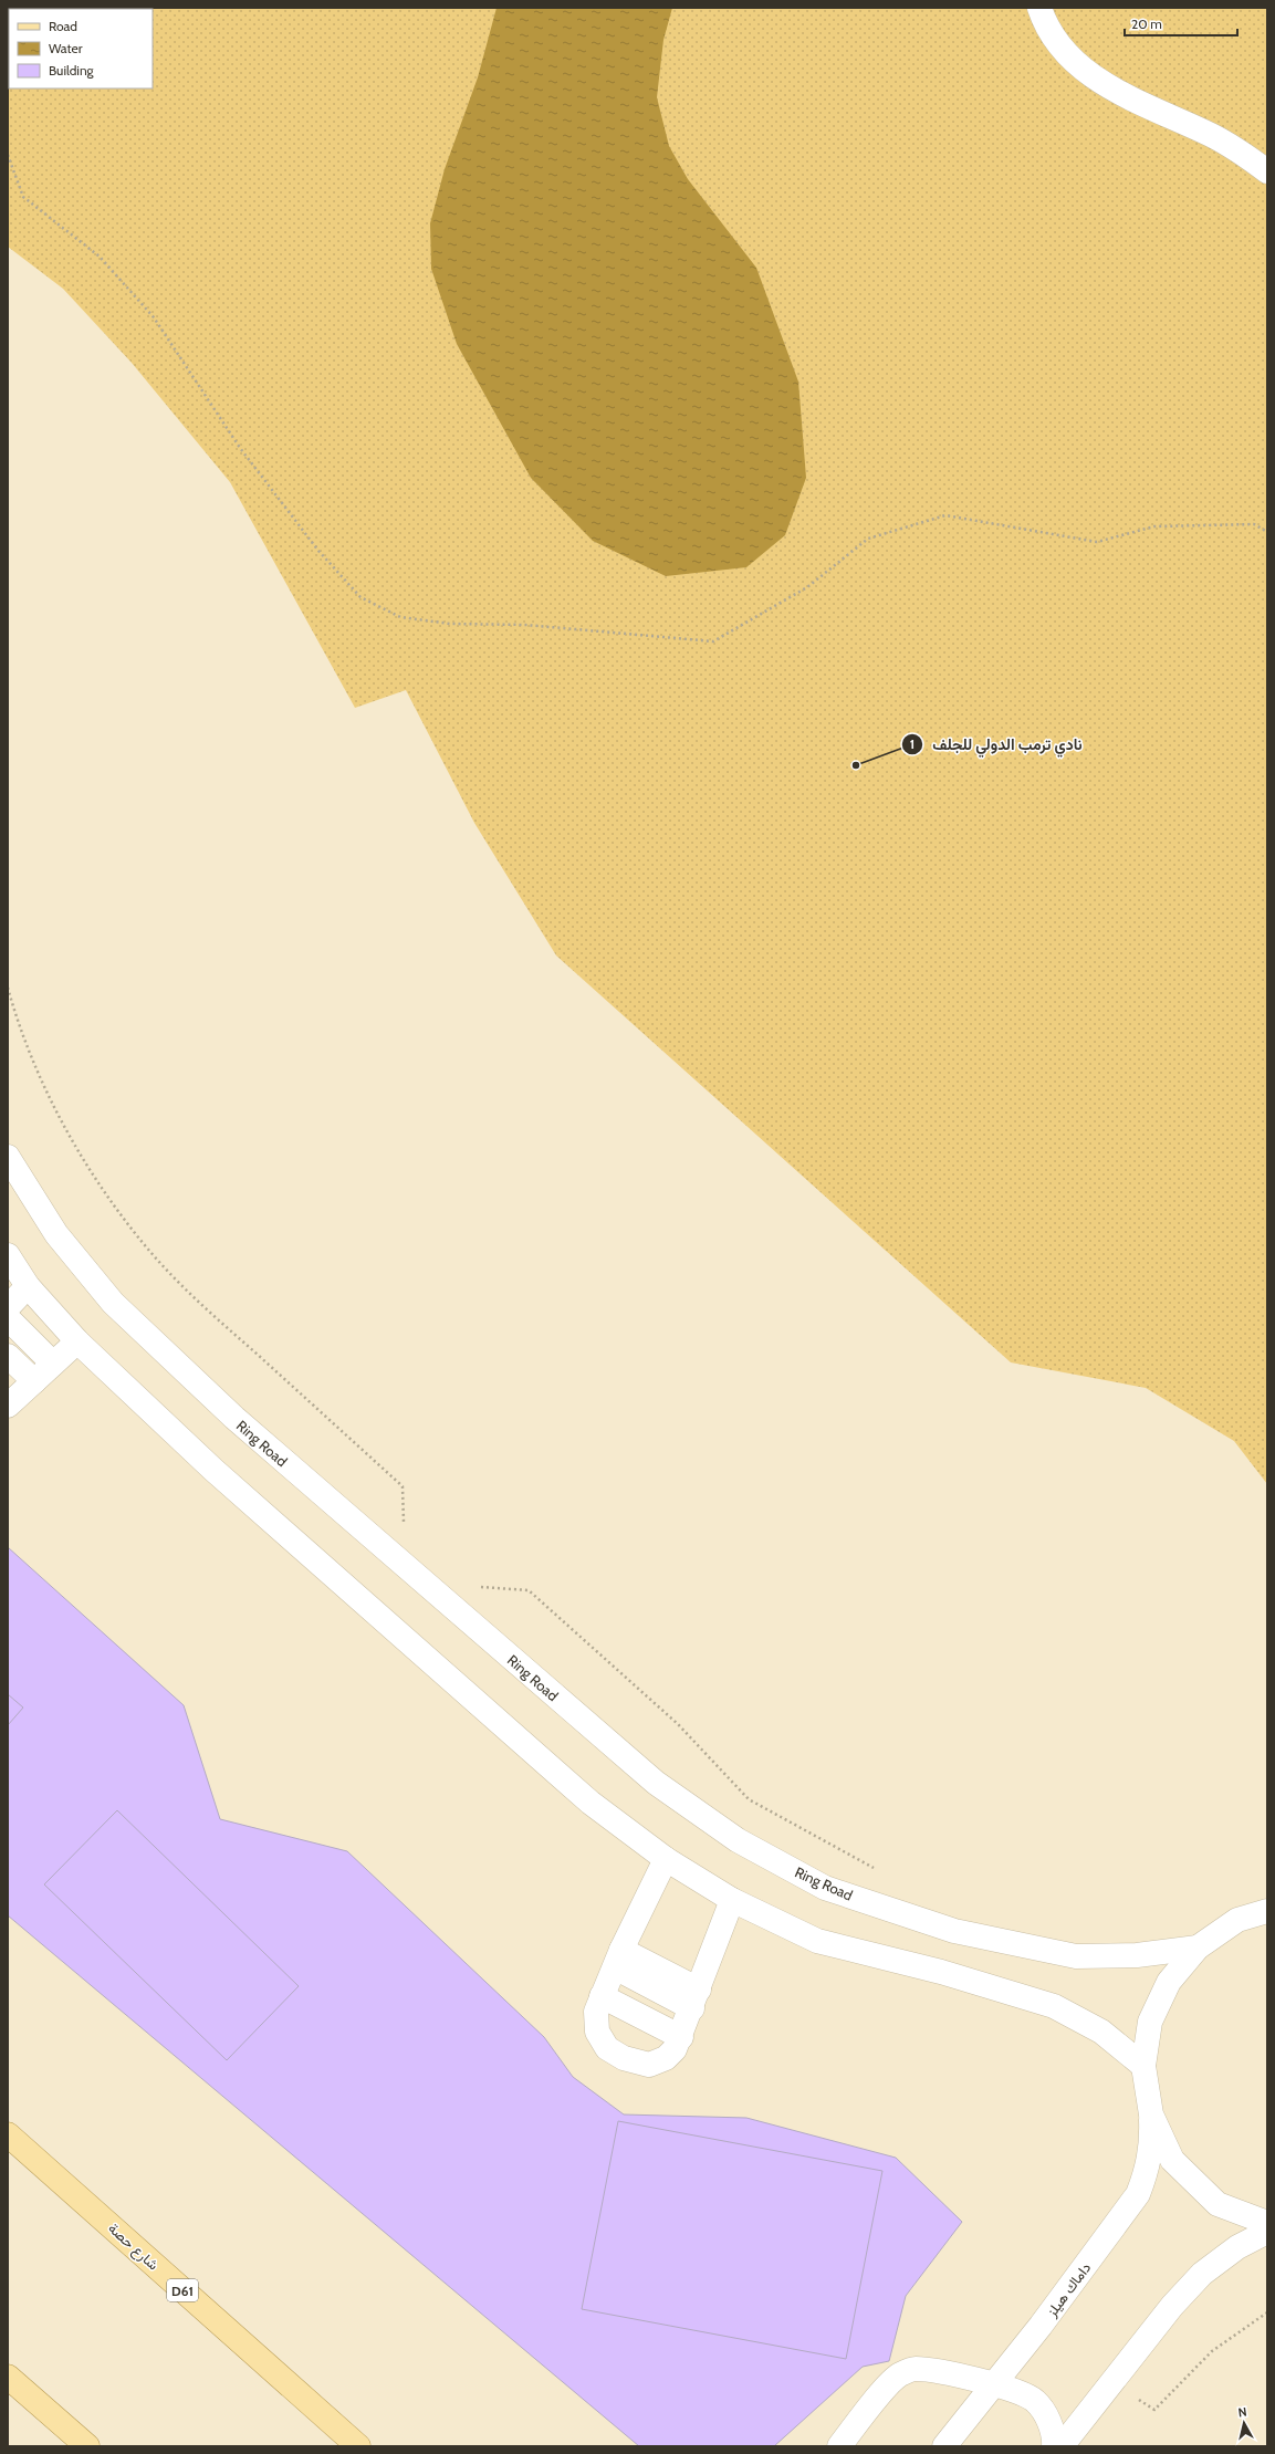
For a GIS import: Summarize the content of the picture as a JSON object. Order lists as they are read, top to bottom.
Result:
{
  "streets": {
    "main road": ["شارع حصة", "D61"],
    "street": ["Ring Road", "داماك هيلز"]
  },
  "places": ["نادي ترمب الدولي للجلف"],
  "legend": ["Road", "Water", "Building"],
  "scale_bar": "20 m",
  "north": "top"
}
